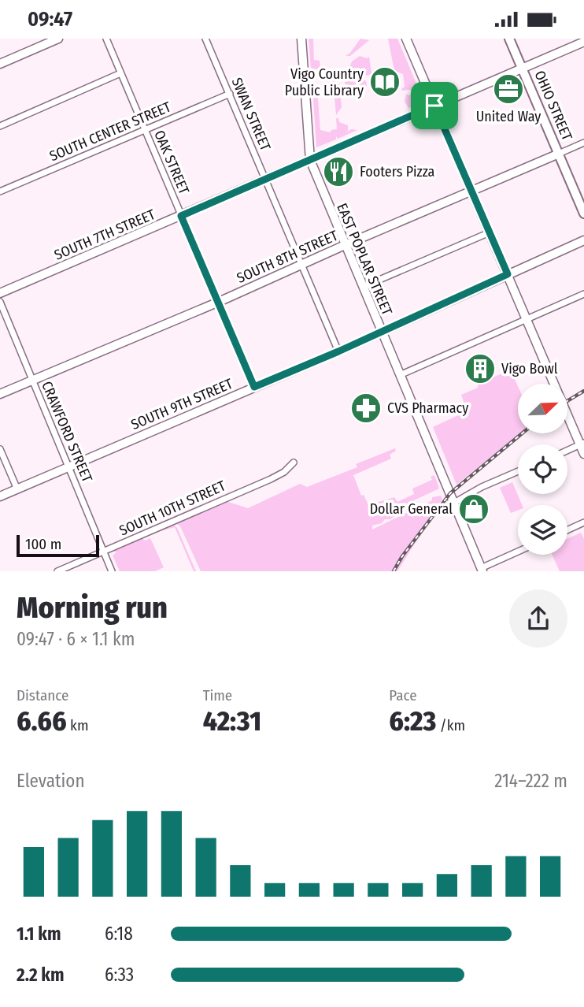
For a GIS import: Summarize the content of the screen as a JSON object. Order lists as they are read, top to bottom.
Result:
{
  "streets": {
    "main road": ["OHIO STREET"],
    "street": [
      "SWAN STREET",
      "SOUTH CENTER STREET",
      "OAK STREET",
      "SOUTH 7TH STREET",
      "SOUTH 8TH STREET",
      "EAST POPLAR STREET",
      "SOUTH 9TH STREET",
      "CRAWFORD STREET",
      "SOUTH 10TH STREET"
    ]
  },
  "crossings": [
    ["OHIO STREET", "SOUTH 7TH STREET"],
    ["OHIO STREET", "SOUTH 8TH STREET"],
    ["SWAN STREET", "SOUTH CENTER STREET"],
    ["SWAN STREET", "SOUTH 7TH STREET"],
    ["SWAN STREET", "SOUTH 8TH STREET"],
    ["SWAN STREET", "SOUTH 9TH STREET"],
    ["SOUTH CENTER STREET", "OAK STREET"],
    ["OAK STREET", "SOUTH 7TH STREET"],
    ["OAK STREET", "SOUTH 8TH STREET"],
    ["OAK STREET", "SOUTH 9TH STREET"],
    ["SOUTH 7TH STREET", "EAST POPLAR STREET"],
    ["SOUTH 8TH STREET", "EAST POPLAR STREET"],
    ["SOUTH 8TH STREET", "CRAWFORD STREET"],
    ["EAST POPLAR STREET", "SOUTH 9TH STREET"],
    ["SOUTH 9TH STREET", "CRAWFORD STREET"],
    ["CRAWFORD STREET", "SOUTH 10TH STREET"]
  ],
  "places": {
    "library": ["Vigo Country Public Library"],
    "office": ["United Way"],
    "restaurant": ["Footers Pizza"],
    "building": ["Vigo Bowl"],
    "pharmacy": ["CVS Pharmacy"],
    "shop": ["Dollar General"]
  },
  "scale_bar": "100 m",
  "north": "top right",
  "page": {
    "status": "09:47",
    "scale": "100 m",
    "heading": ["Morning run", "09:47 · 6 × 1.1 km"],
    "stats": [
      ["Distance", "6.66 km"],
      ["Time", "42:31"],
      ["Pace", "6:23 /km"]
    ],
    "chart": ["Elevation", "214–222 m"],
    "list": [
      {
        "name": "1.1 km",
        "note": "6:18"
      },
      {
        "name": "2.2 km",
        "note": "6:33"
      }
    ]
  }
}
